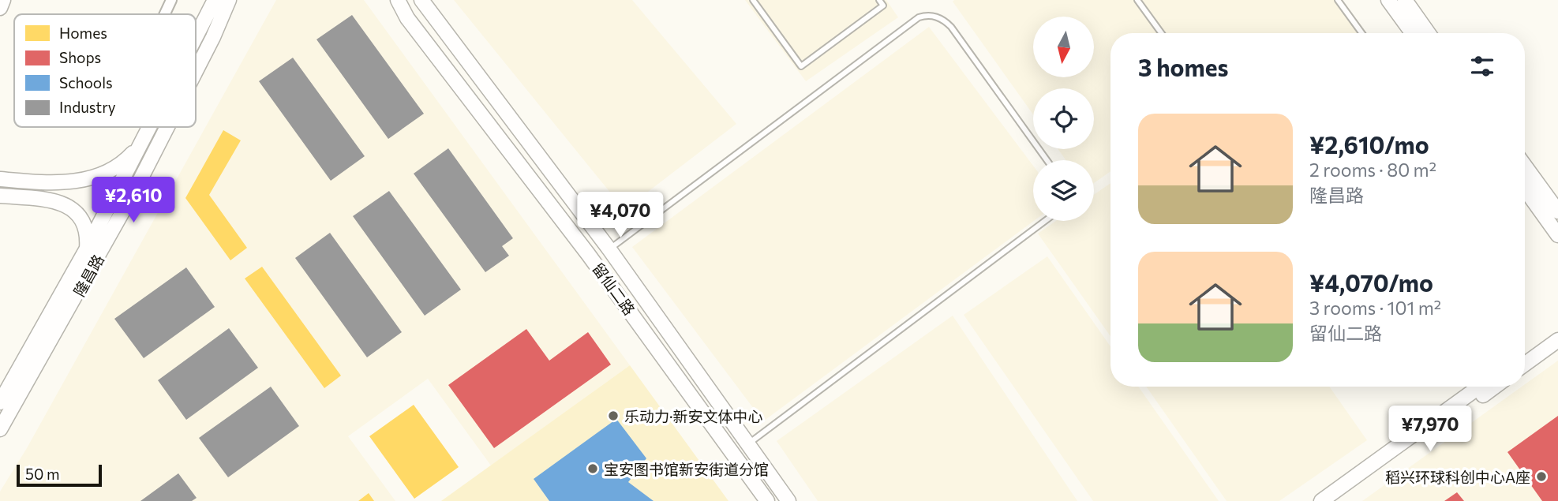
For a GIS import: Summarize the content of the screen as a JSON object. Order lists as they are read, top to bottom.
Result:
{
  "streets": {
    "street": ["隆昌路", "留仙二路"]
  },
  "places": ["乐动力·新安文体中心", "宝安图书馆新安街道分馆", "稻兴环球科创中心A座"],
  "legend": [
    "Homes",
    "Shops",
    "Schools",
    "Industry"
  ],
  "scale_bar": "50 m",
  "north": "bottom",
  "page": {
    "heading": "3 homes",
    "list": [
      {
        "name": "¥2,610/mo",
        "note": "2 rooms · 80 m² · 隆昌路"
      },
      {
        "name": "¥4,070/mo",
        "note": "3 rooms · 101 m² · 留仙二路"
      }
    ],
    "price": ["¥2,610", "¥4,070", "¥7,970"],
    "scale": "50 m"
  }
}
